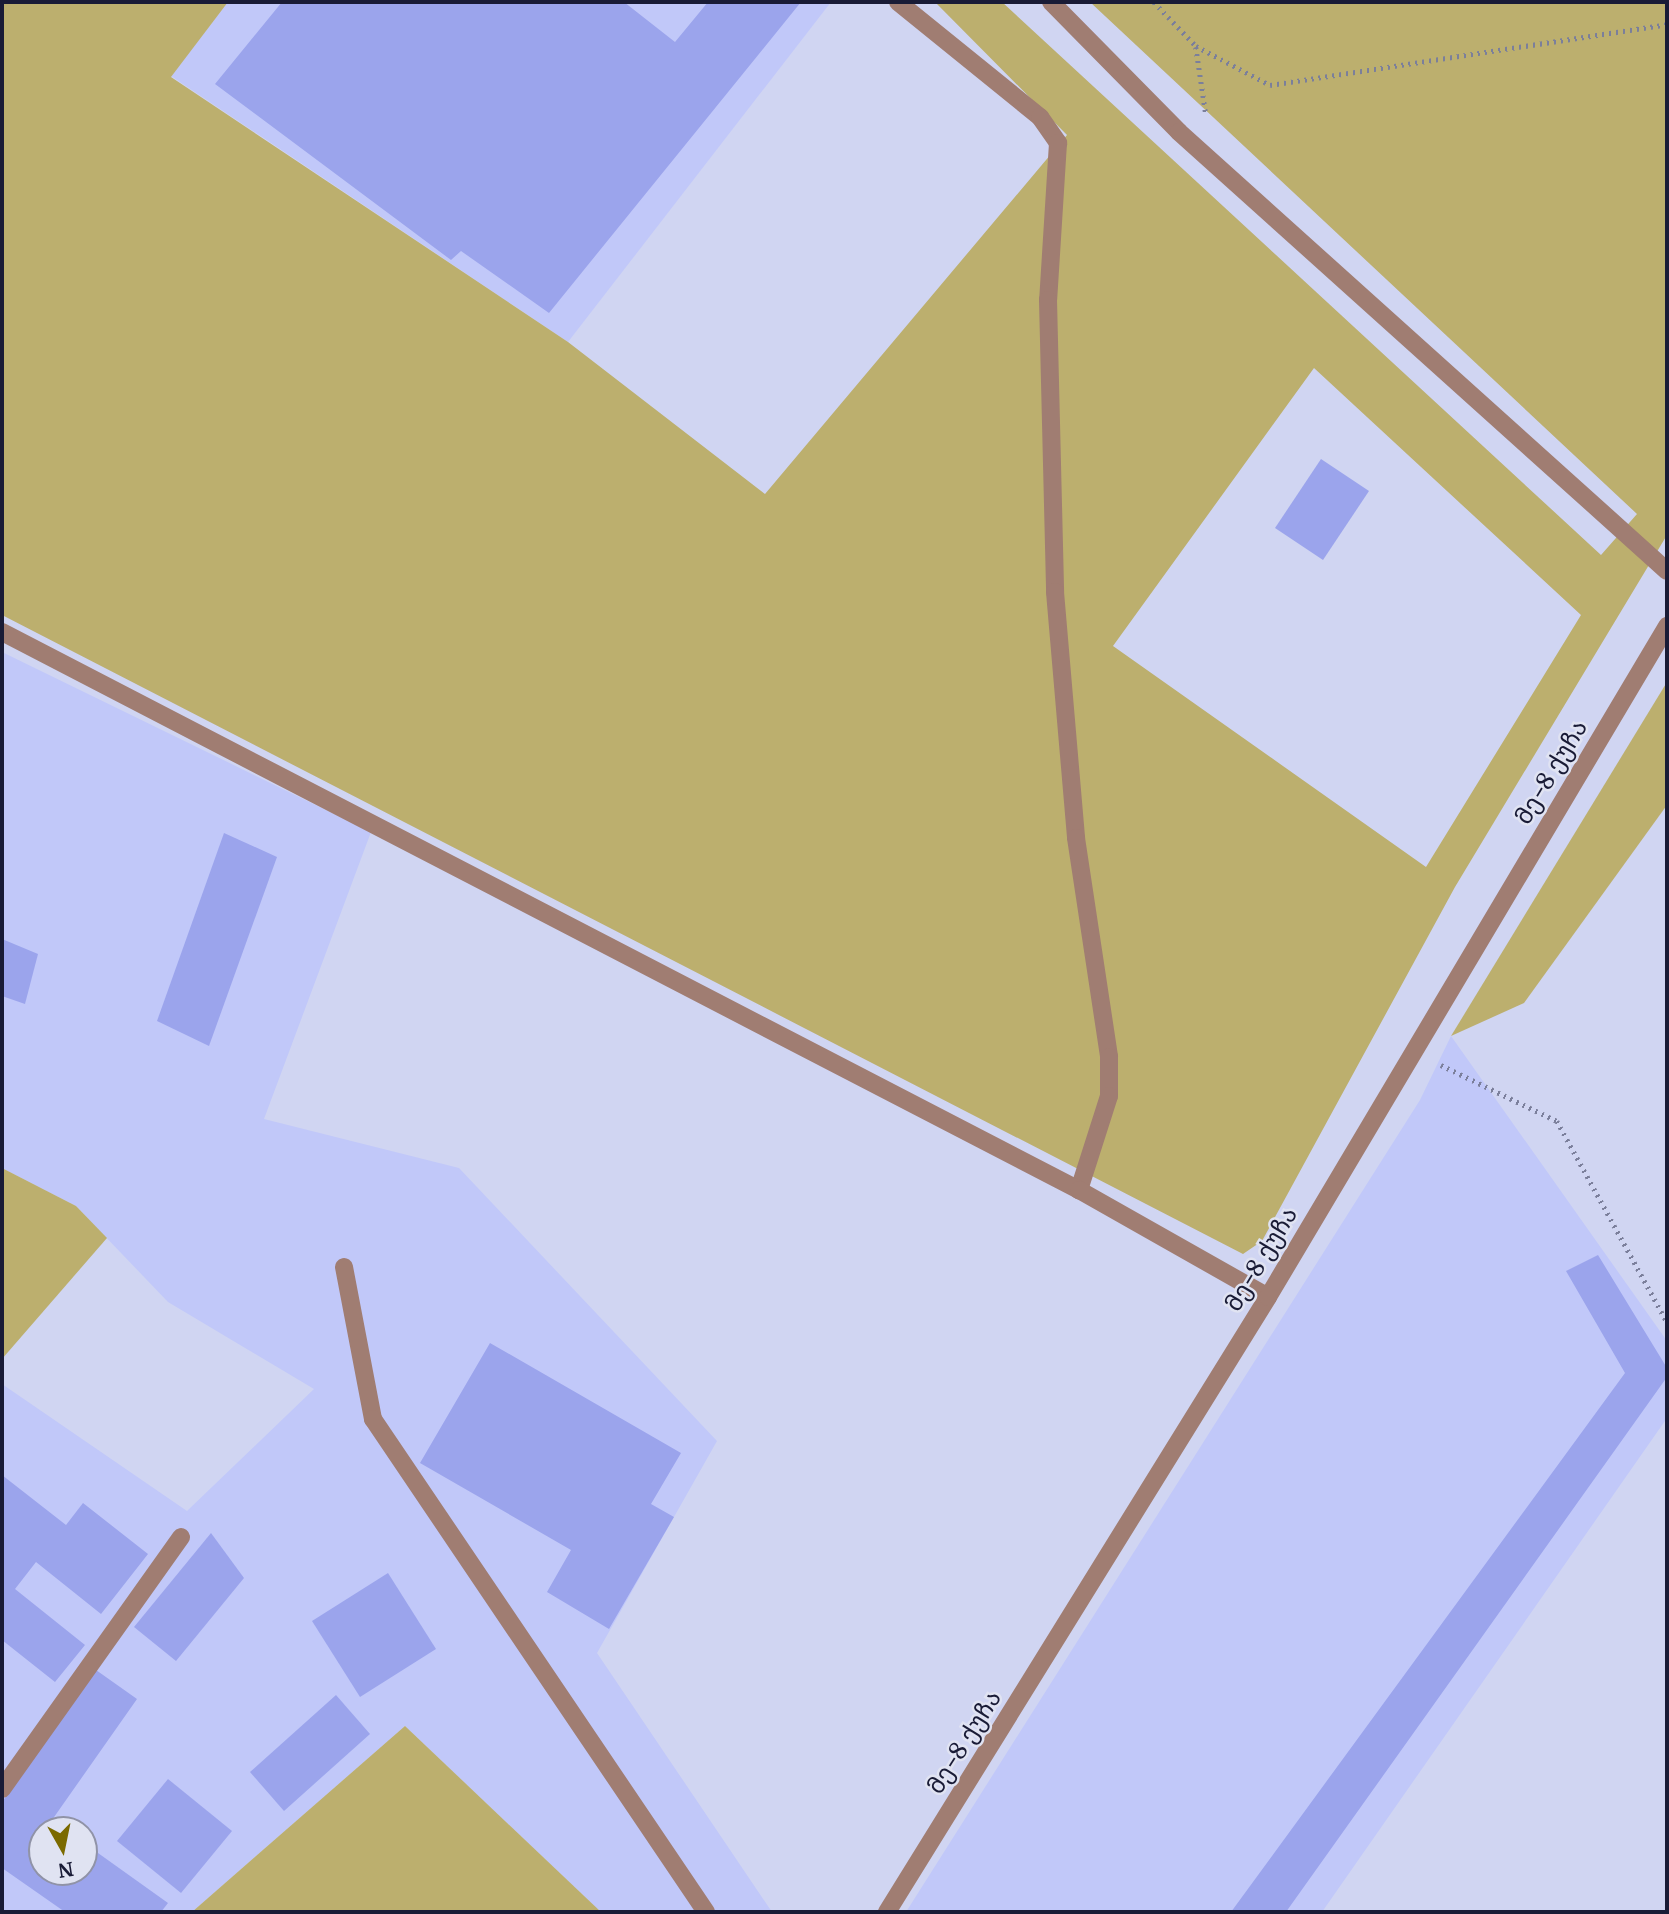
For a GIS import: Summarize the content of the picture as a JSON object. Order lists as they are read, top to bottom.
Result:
{
  "streets": {
    "street": ["მე-8 ქუჩა"]
  },
  "north": "bottom"
}
